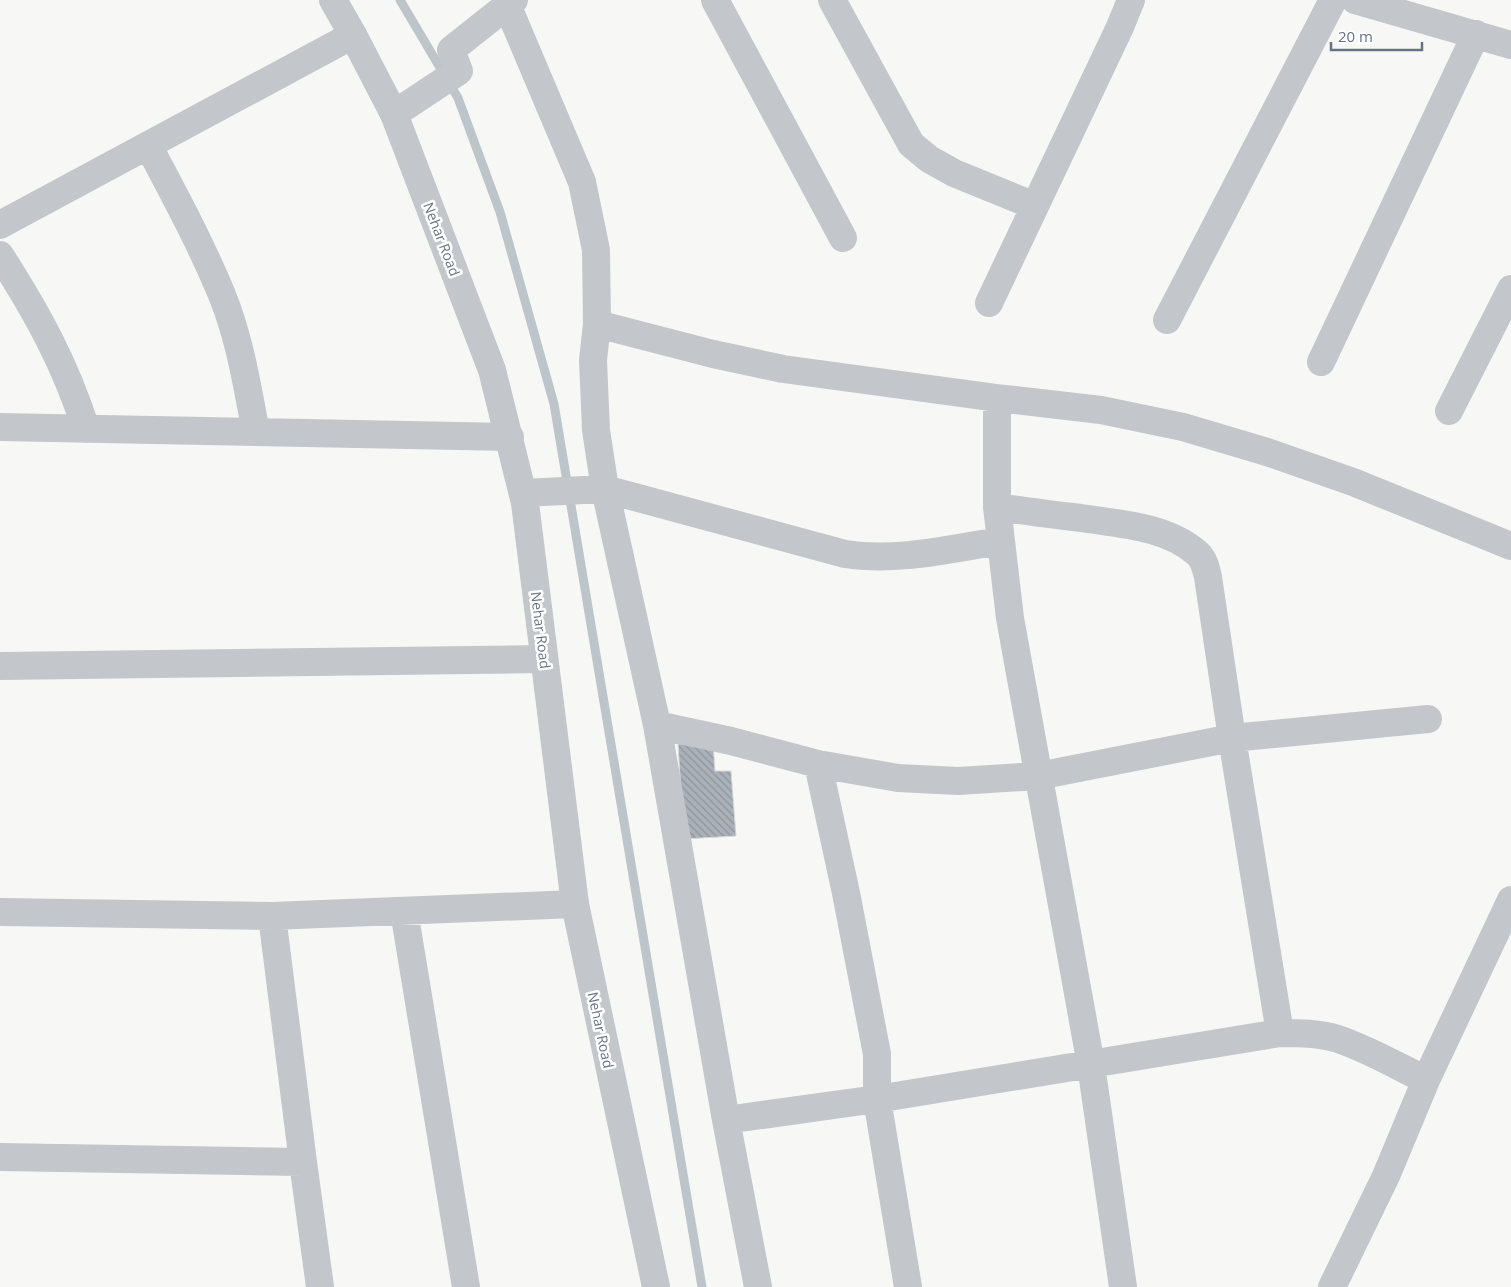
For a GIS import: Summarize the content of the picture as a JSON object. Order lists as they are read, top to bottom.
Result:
{
  "streets": {
    "street": ["Nehar Road"]
  },
  "scale_bar": "20 m"
}
